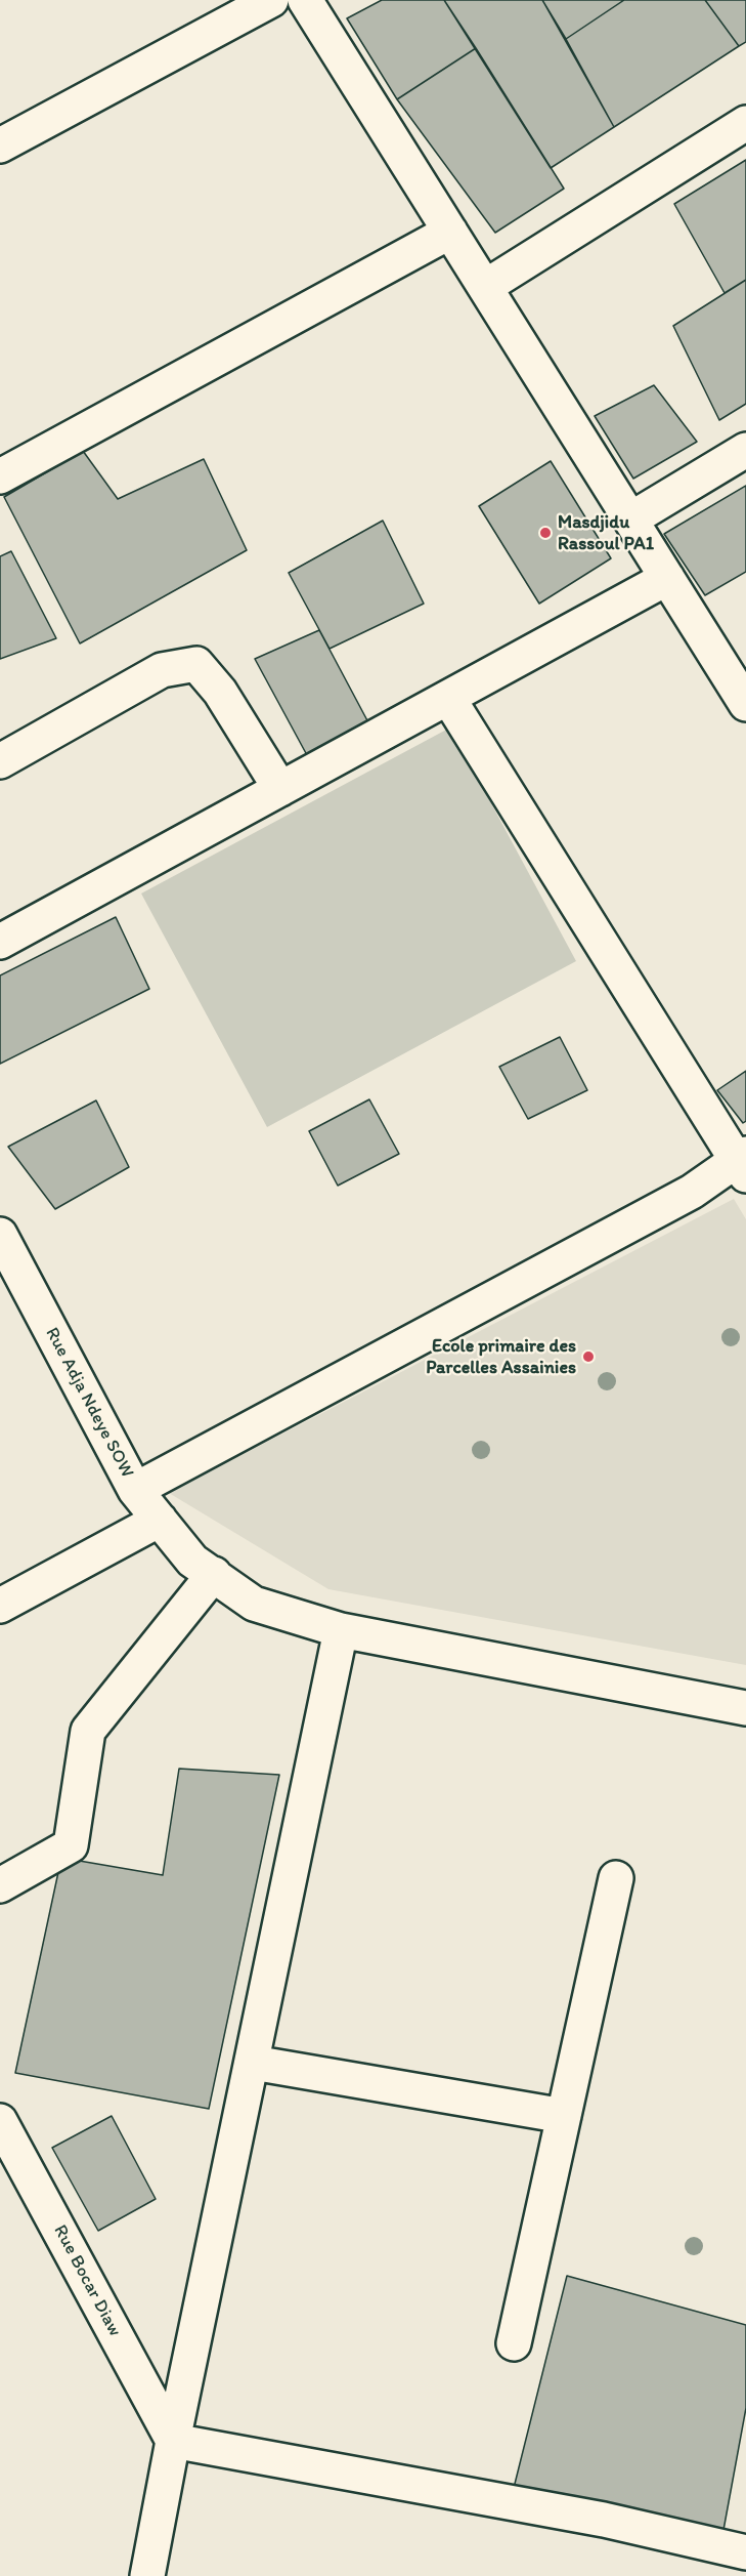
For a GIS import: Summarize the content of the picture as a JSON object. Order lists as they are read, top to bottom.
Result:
{
  "streets": {
    "street": ["Rue Adja Ndeye SOW", "Rue Bocar Diaw"]
  },
  "places": ["Masdjidu Rassoul PA1", "Ecole primaire des Parcelles Assainies"]
}
